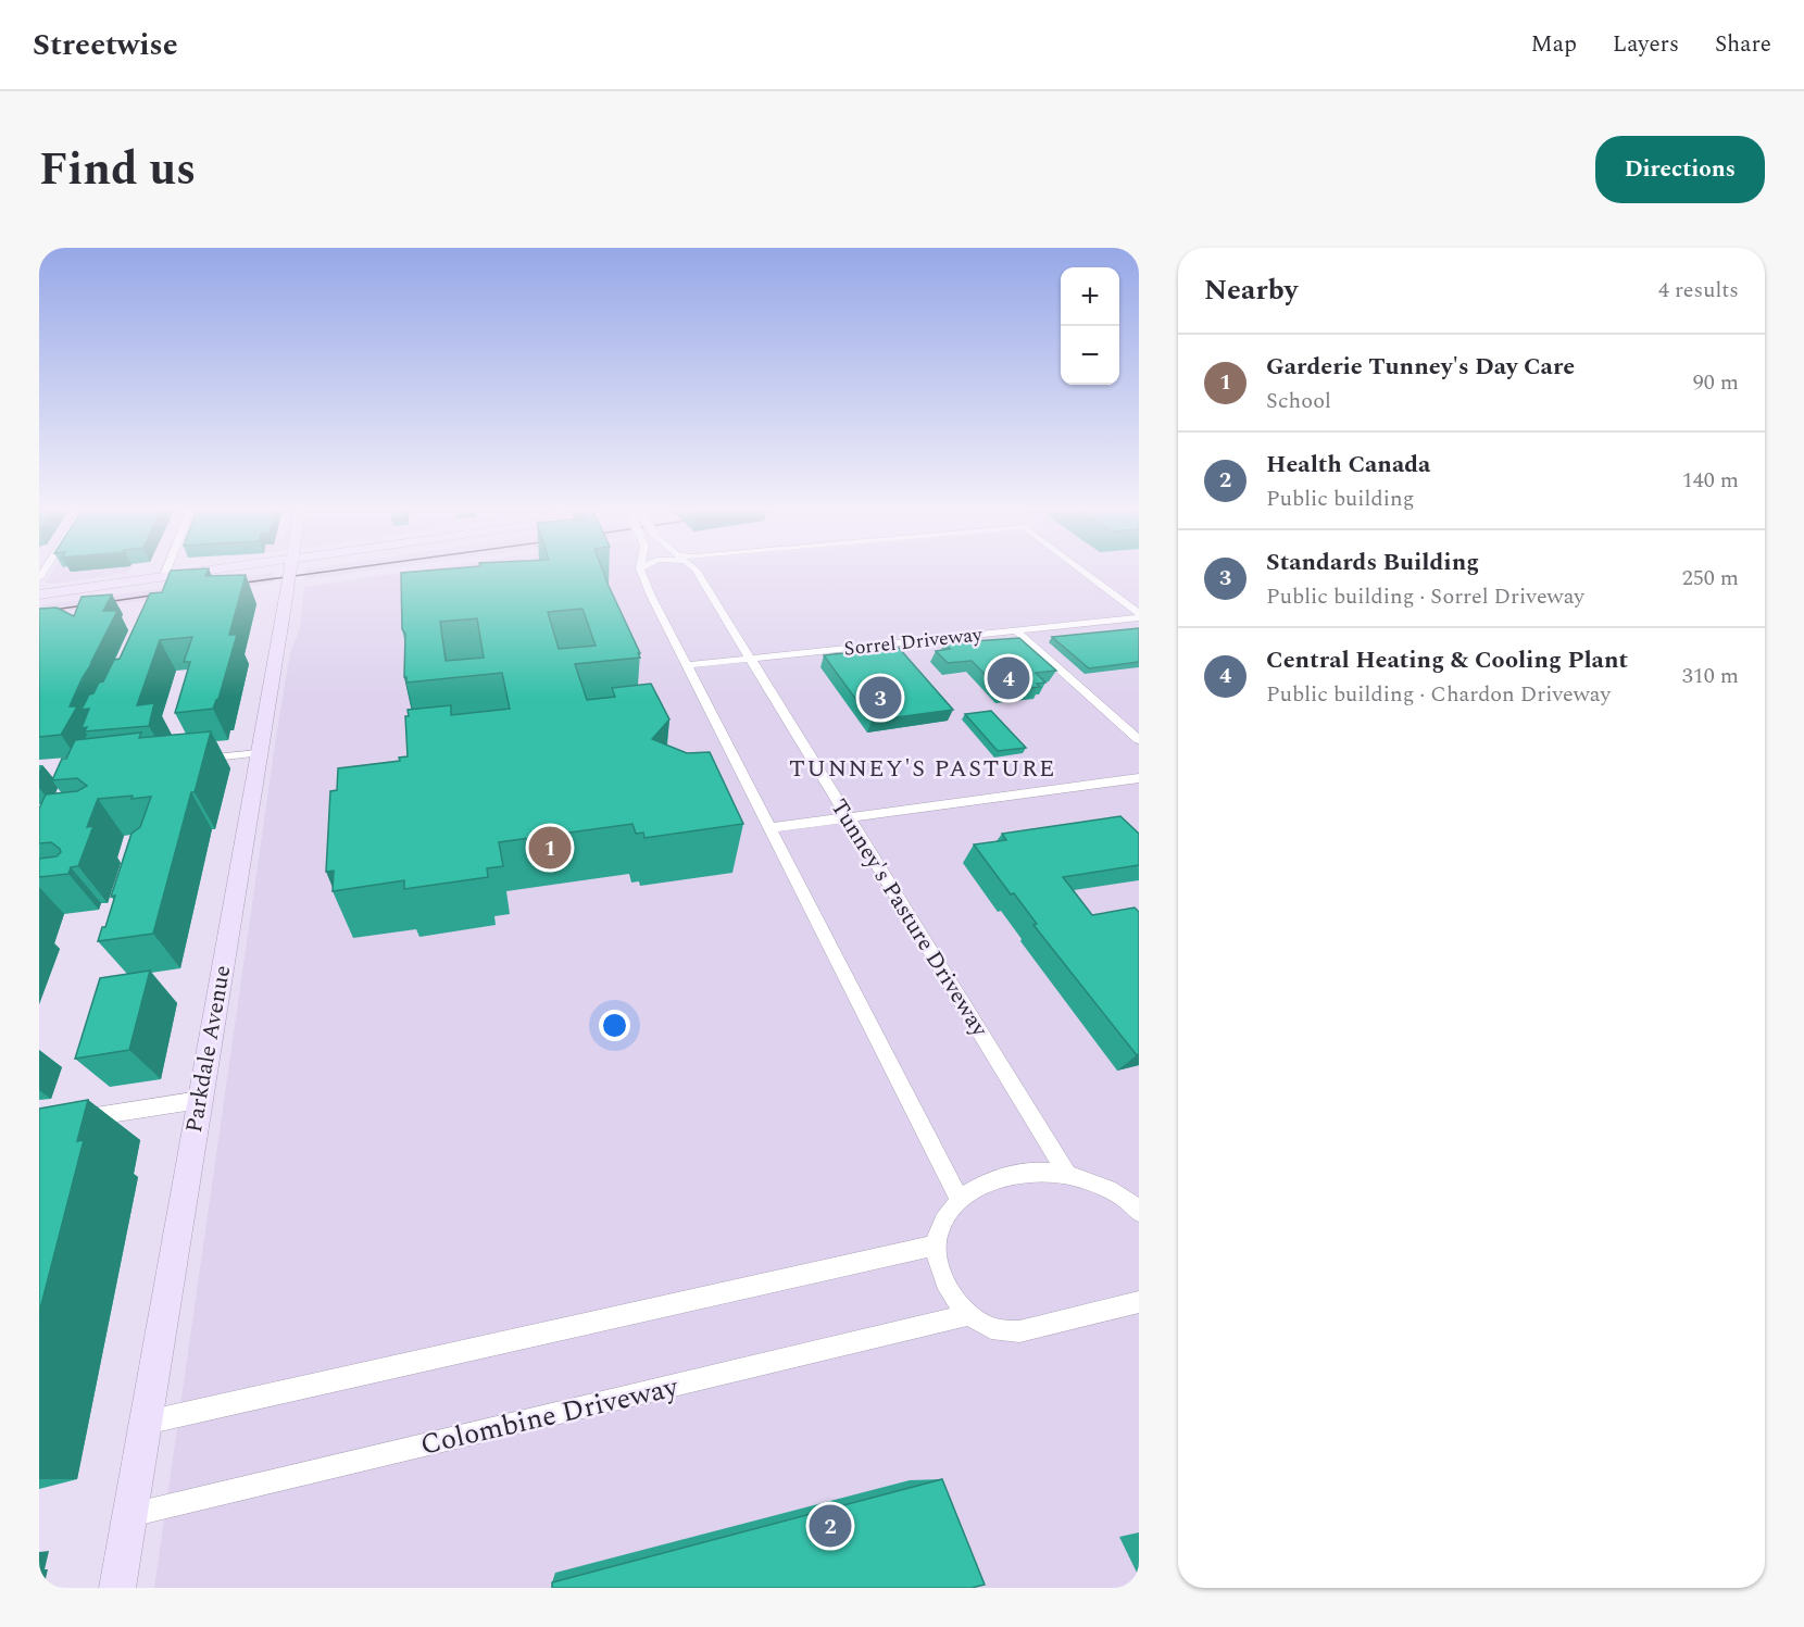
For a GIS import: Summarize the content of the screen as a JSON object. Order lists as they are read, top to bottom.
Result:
{
  "streets": {
    "main road": ["Parkdale Avenue"],
    "street": ["Sorrel Driveway", "Tunney's Pasture Driveway", "Colombine Driveway"]
  },
  "crossings": [
    ["Sorrel Driveway", "Tunney's Pasture Driveway"],
    ["Parkdale Avenue", "Colombine Driveway"]
  ],
  "districts": ["TUNNEY'S PASTURE"],
  "page": {
    "header": "Streetwise",
    "nav": ["Map", "Layers", "Share"],
    "title": "Find us",
    "buttons": "Directions",
    "heading": ["Nearby", "4 results"],
    "map_buttons": ["+", "−"],
    "list": [
      {
        "mark": "1",
        "name": "Garderie Tunney's Day Care",
        "note": "School",
        "value": "90 m"
      },
      {
        "mark": "2",
        "name": "Health Canada",
        "note": "Public building",
        "value": "140 m"
      },
      {
        "mark": "3",
        "name": "Standards Building",
        "note": "Public building · Sorrel Driveway",
        "value": "250 m"
      },
      {
        "mark": "4",
        "name": "Central Heating & Cooling Plant",
        "note": "Public building · Chardon Driveway",
        "value": "310 m"
      }
    ],
    "pins": [
      "4",
      "3",
      "1",
      "2"
    ]
  }
}
